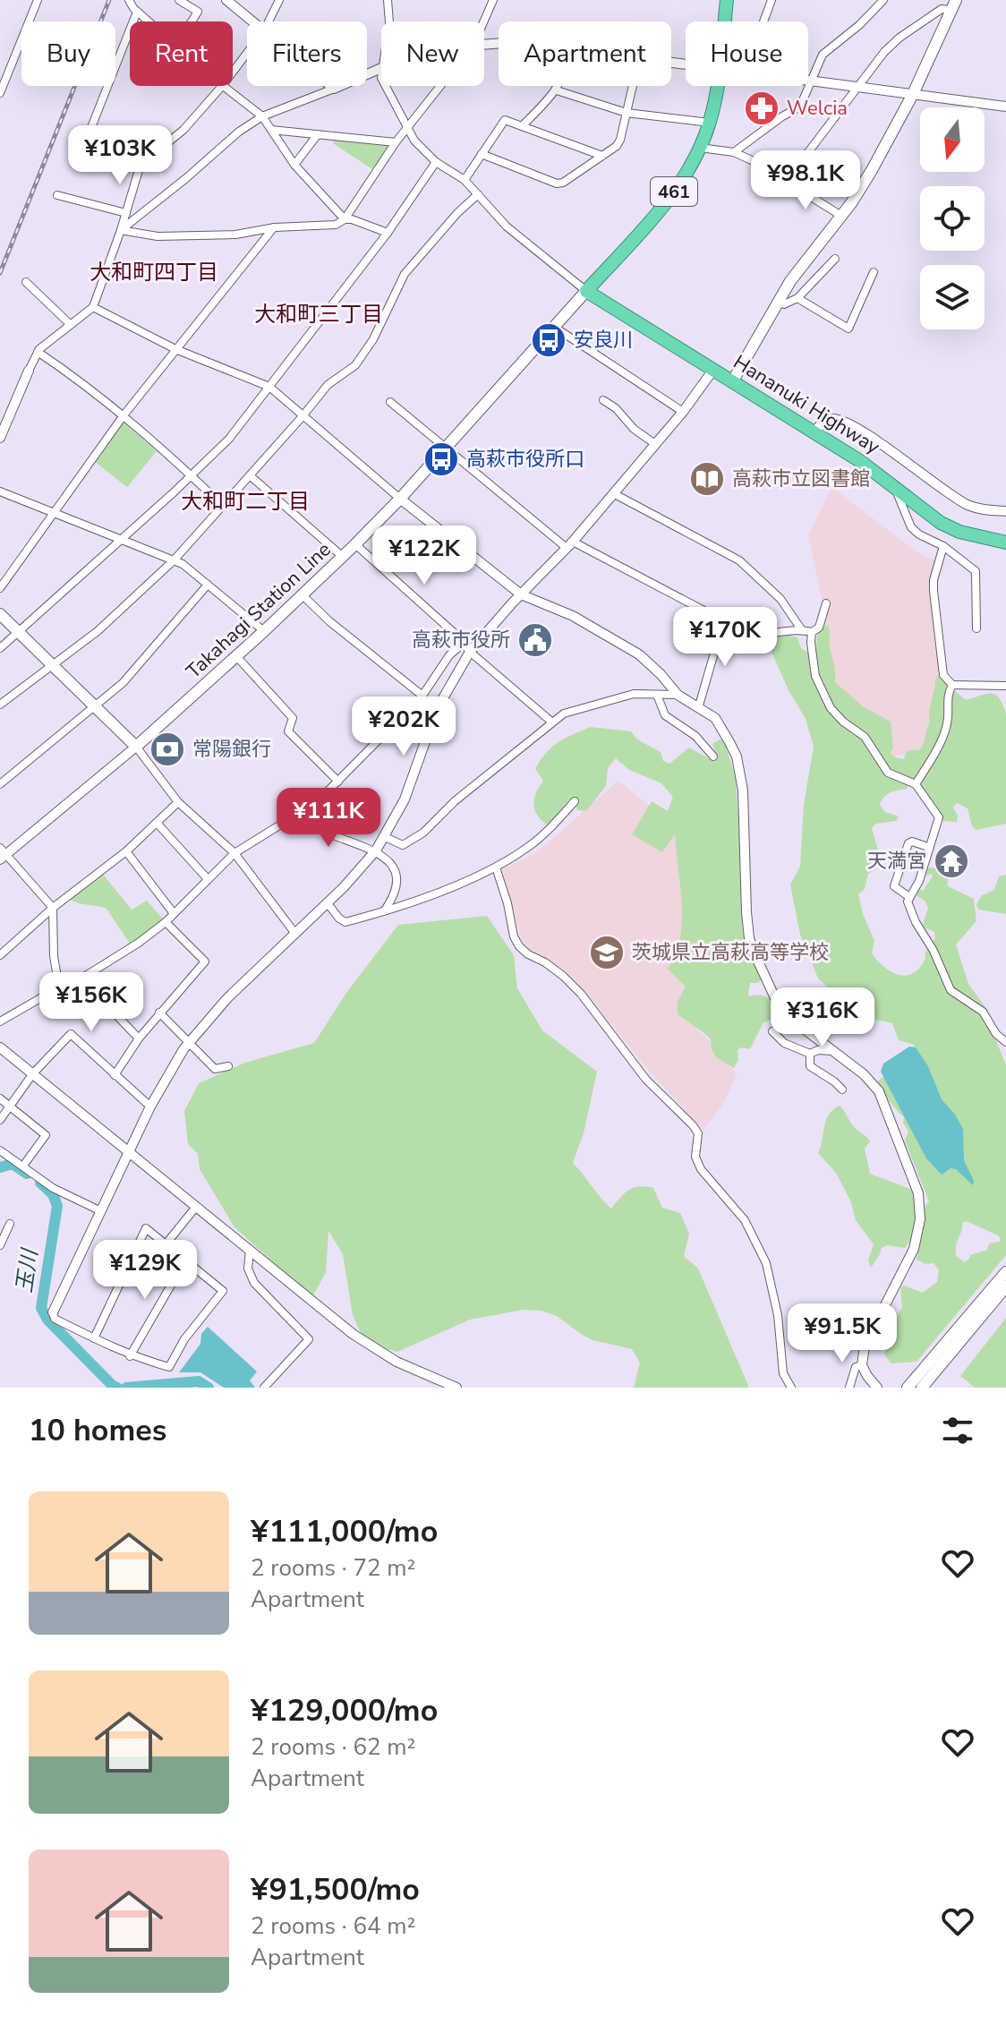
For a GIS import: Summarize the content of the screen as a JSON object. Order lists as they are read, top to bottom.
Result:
{
  "streets": {
    "highway": ["461", "Hananuki Highway"],
    "main road": ["Takahagi Station Line"]
  },
  "crossings": [
    ["461", "Hananuki Highway"],
    ["461", "Takahagi Station Line"],
    ["Hananuki Highway", "Takahagi Station Line"]
  ],
  "districts": ["大和町四丁目", "大和町三丁目", "大和町二丁目"],
  "water": ["玉川"],
  "places": {
    "pharmacy": ["Welcia"],
    "bus stop": ["安良川", "高萩市役所口"],
    "library": ["高萩市立図書館"],
    "public building": ["高萩市役所"],
    "bank": ["常陽銀行"],
    "temple": ["天満宮"],
    "school or university": ["茨城県立高萩高等学校"]
  },
  "north": "bottom",
  "page": {
    "chip": [
      "Buy",
      "Rent",
      "Filters",
      "New",
      "Apartment",
      "House"
    ],
    "price": [
      "¥103K",
      "¥98.1K",
      "¥122K",
      "¥170K",
      "¥202K",
      "¥111K",
      "¥156K",
      "¥316K",
      "¥129K",
      "¥91.5K"
    ],
    "heading": "10 homes",
    "list": [
      {
        "name": "¥111,000/mo",
        "note": "2 rooms · 72 m² · Apartment"
      },
      {
        "name": "¥129,000/mo",
        "note": "2 rooms · 62 m² · Apartment"
      },
      {
        "name": "¥91,500/mo",
        "note": "2 rooms · 64 m² · Apartment"
      }
    ]
  }
}
